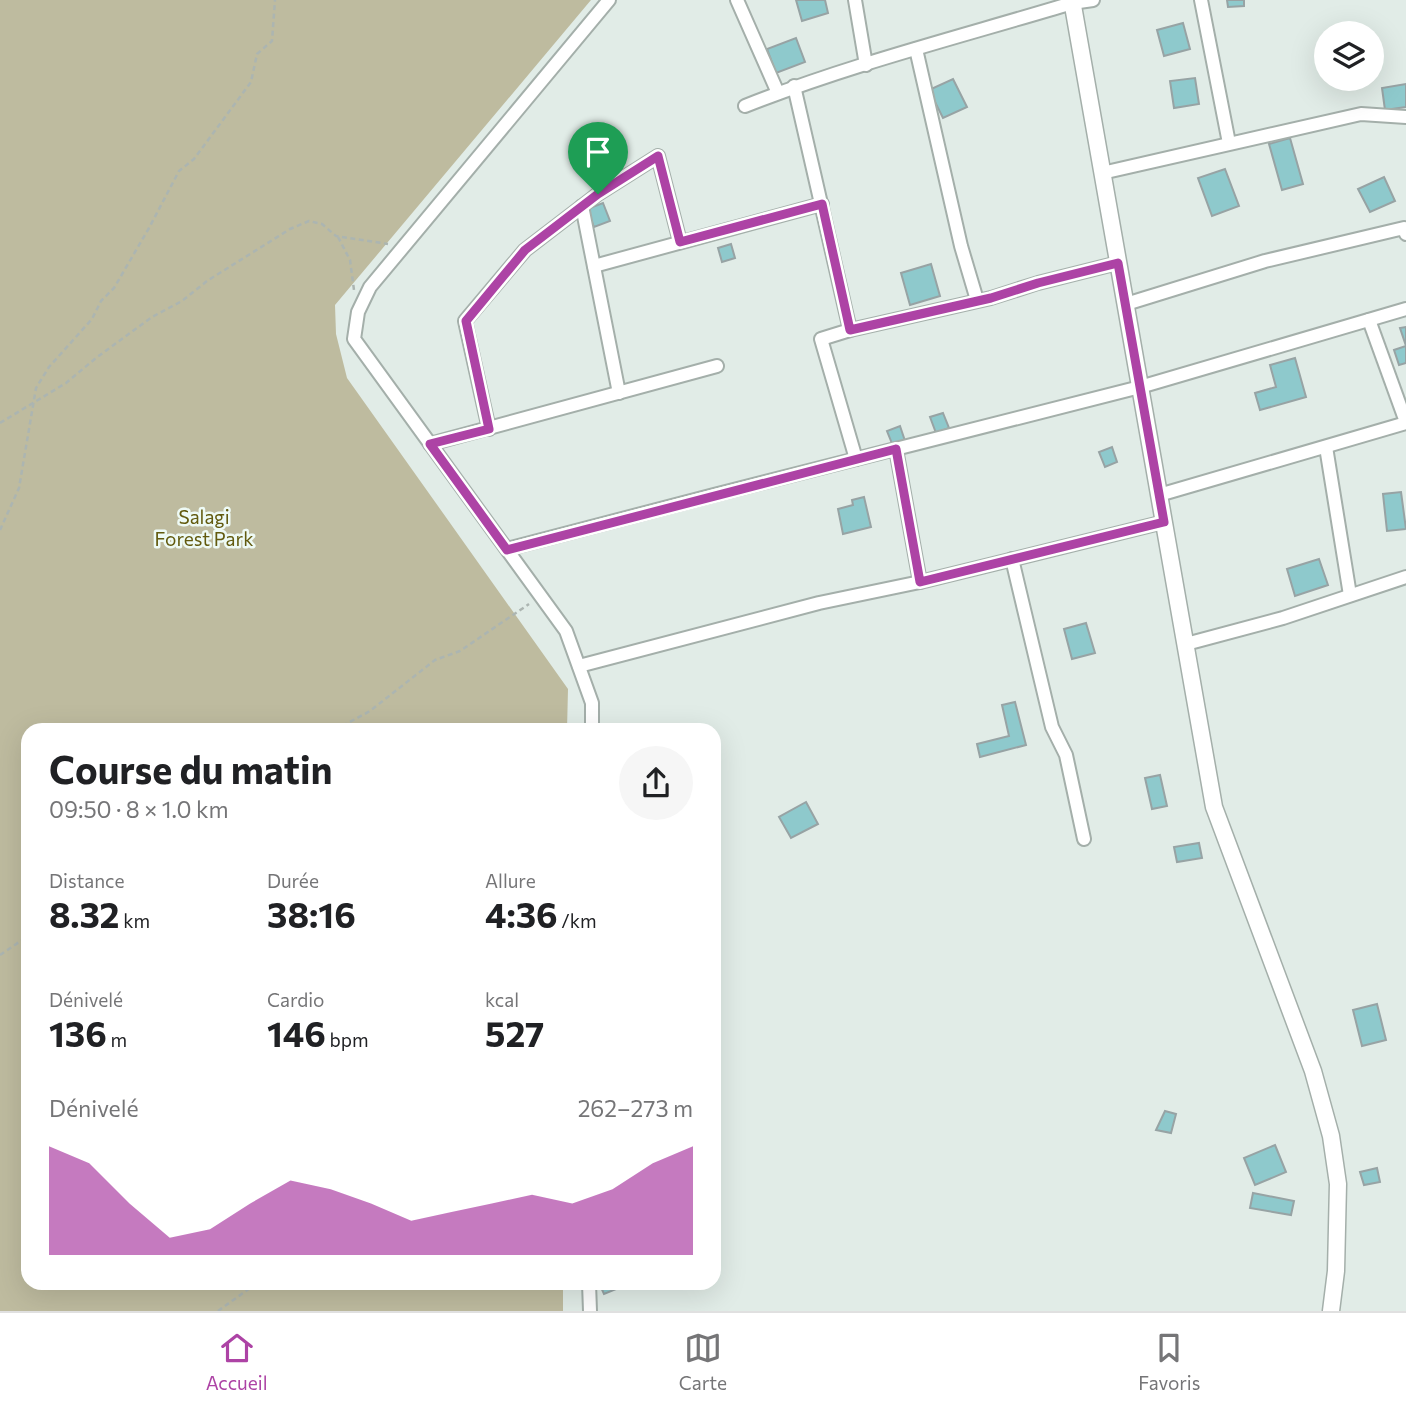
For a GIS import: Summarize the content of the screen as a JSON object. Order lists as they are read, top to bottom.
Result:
{
  "parks": ["Salagi Forest Park"],
  "page": {
    "heading": ["Course du matin", "09:50 · 8 × 1.0 km"],
    "stats": [
      ["Distance", "8.32 km"],
      ["Durée", "38:16"],
      ["Allure", "4:36 /km"],
      ["Dénivelé", "136 m"],
      ["Cardio", "146 bpm"],
      ["kcal", "527"]
    ],
    "chart": ["Dénivelé", "262–273 m"],
    "tabs": ["Accueil", "Carte", "Favoris"]
  }
}
